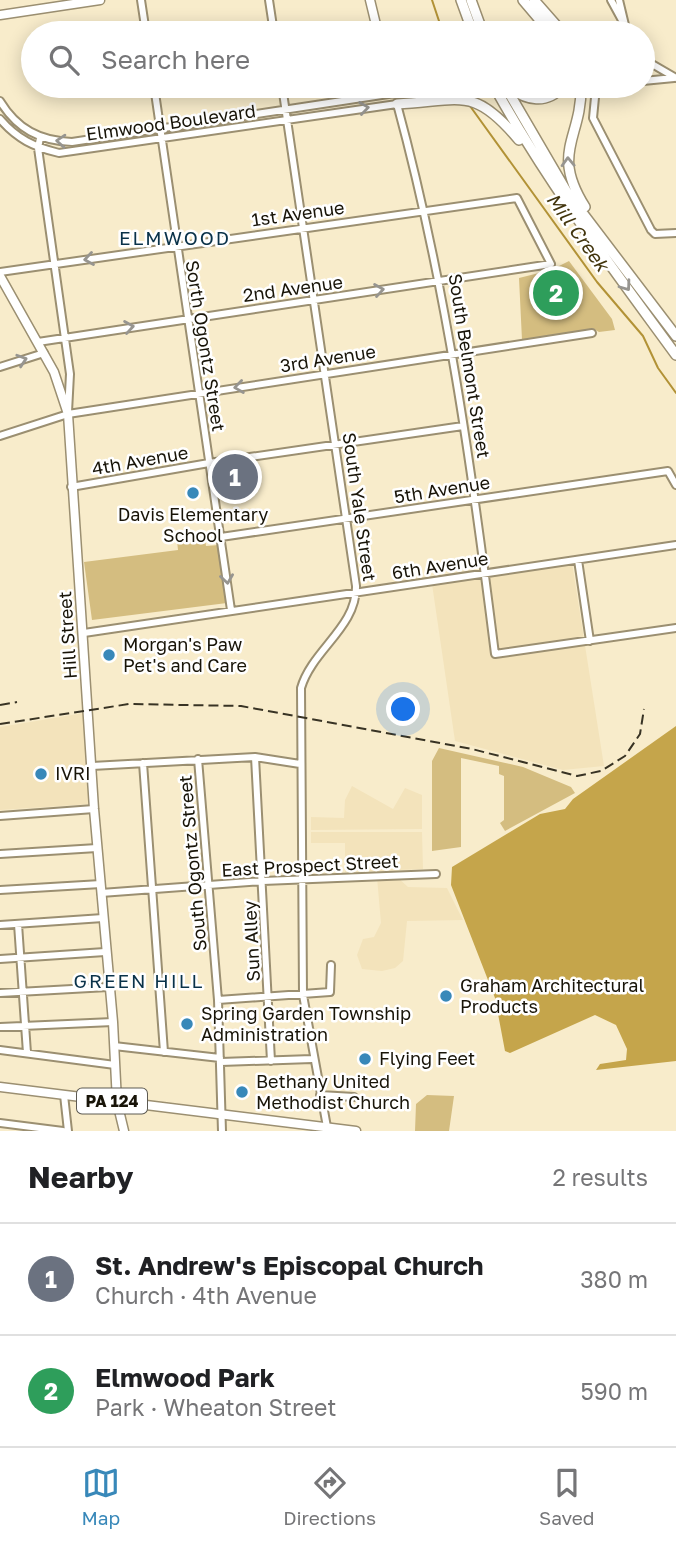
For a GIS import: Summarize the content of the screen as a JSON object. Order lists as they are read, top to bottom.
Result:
{
  "streets": {
    "main road": ["South Belmont Street", "Hill Street", "PA 124"],
    "street": [
      "Elmwood Boulevard",
      "1st Avenue",
      "2nd Avenue",
      "Sorth Ogontz Street",
      "3rd Avenue",
      "4th Avenue",
      "5th Avenue",
      "South Yale Street",
      "6th Avenue",
      "South Ogontz Street",
      "East Prospect Street",
      "Sun Alley"
    ]
  },
  "crossings": [
    ["Elmwood Boulevard", "Sorth Ogontz Street"],
    ["Elmwood Boulevard", "South Belmont Street"],
    ["Elmwood Boulevard", "South Yale Street"],
    ["Elmwood Boulevard", "Hill Street"],
    ["1st Avenue", "2nd Avenue"],
    ["1st Avenue", "Sorth Ogontz Street"],
    ["1st Avenue", "South Belmont Street"],
    ["1st Avenue", "South Yale Street"],
    ["1st Avenue", "Hill Street"],
    ["2nd Avenue", "Sorth Ogontz Street"],
    ["2nd Avenue", "South Belmont Street"],
    ["2nd Avenue", "South Yale Street"],
    ["2nd Avenue", "Hill Street"],
    ["Sorth Ogontz Street", "3rd Avenue"],
    ["Sorth Ogontz Street", "4th Avenue"],
    ["Sorth Ogontz Street", "5th Avenue"],
    ["Sorth Ogontz Street", "6th Avenue"],
    ["3rd Avenue", "South Belmont Street"],
    ["3rd Avenue", "South Yale Street"],
    ["3rd Avenue", "Hill Street"],
    ["South Belmont Street", "4th Avenue"],
    ["South Belmont Street", "5th Avenue"],
    ["South Belmont Street", "6th Avenue"],
    ["4th Avenue", "South Yale Street"],
    ["4th Avenue", "Hill Street"],
    ["5th Avenue", "South Yale Street"],
    ["South Yale Street", "6th Avenue"],
    ["South Yale Street", "East Prospect Street"],
    ["South Yale Street", "PA 124"],
    ["6th Avenue", "Hill Street"],
    ["Hill Street", "East Prospect Street"],
    ["Hill Street", "PA 124"],
    ["South Ogontz Street", "East Prospect Street"],
    ["South Ogontz Street", "PA 124"],
    ["East Prospect Street", "Sun Alley"]
  ],
  "one_way": ["2nd Avenue"],
  "districts": ["ELMWOOD", "GREEN HILL"],
  "water": ["Mill Creek"],
  "places": [
    "Davis Elementary School",
    "Morgan's Paw Pet's and Care",
    "IVRI",
    "Graham Architectural Products",
    "Spring Garden Township Administration",
    "Flying Feet",
    "Bethany United Methodist Church"
  ],
  "page": {
    "search": "Search here",
    "pins": ["2", "1"],
    "heading": ["Nearby", "2 results"],
    "list": [
      {
        "mark": "1",
        "name": "St. Andrew's Episcopal Church",
        "note": "Church · 4th Avenue",
        "value": "380 m"
      },
      {
        "mark": "2",
        "name": "Elmwood Park",
        "note": "Park · Wheaton Street",
        "value": "590 m"
      }
    ],
    "nav": ["Map", "Directions", "Saved"]
  }
}
